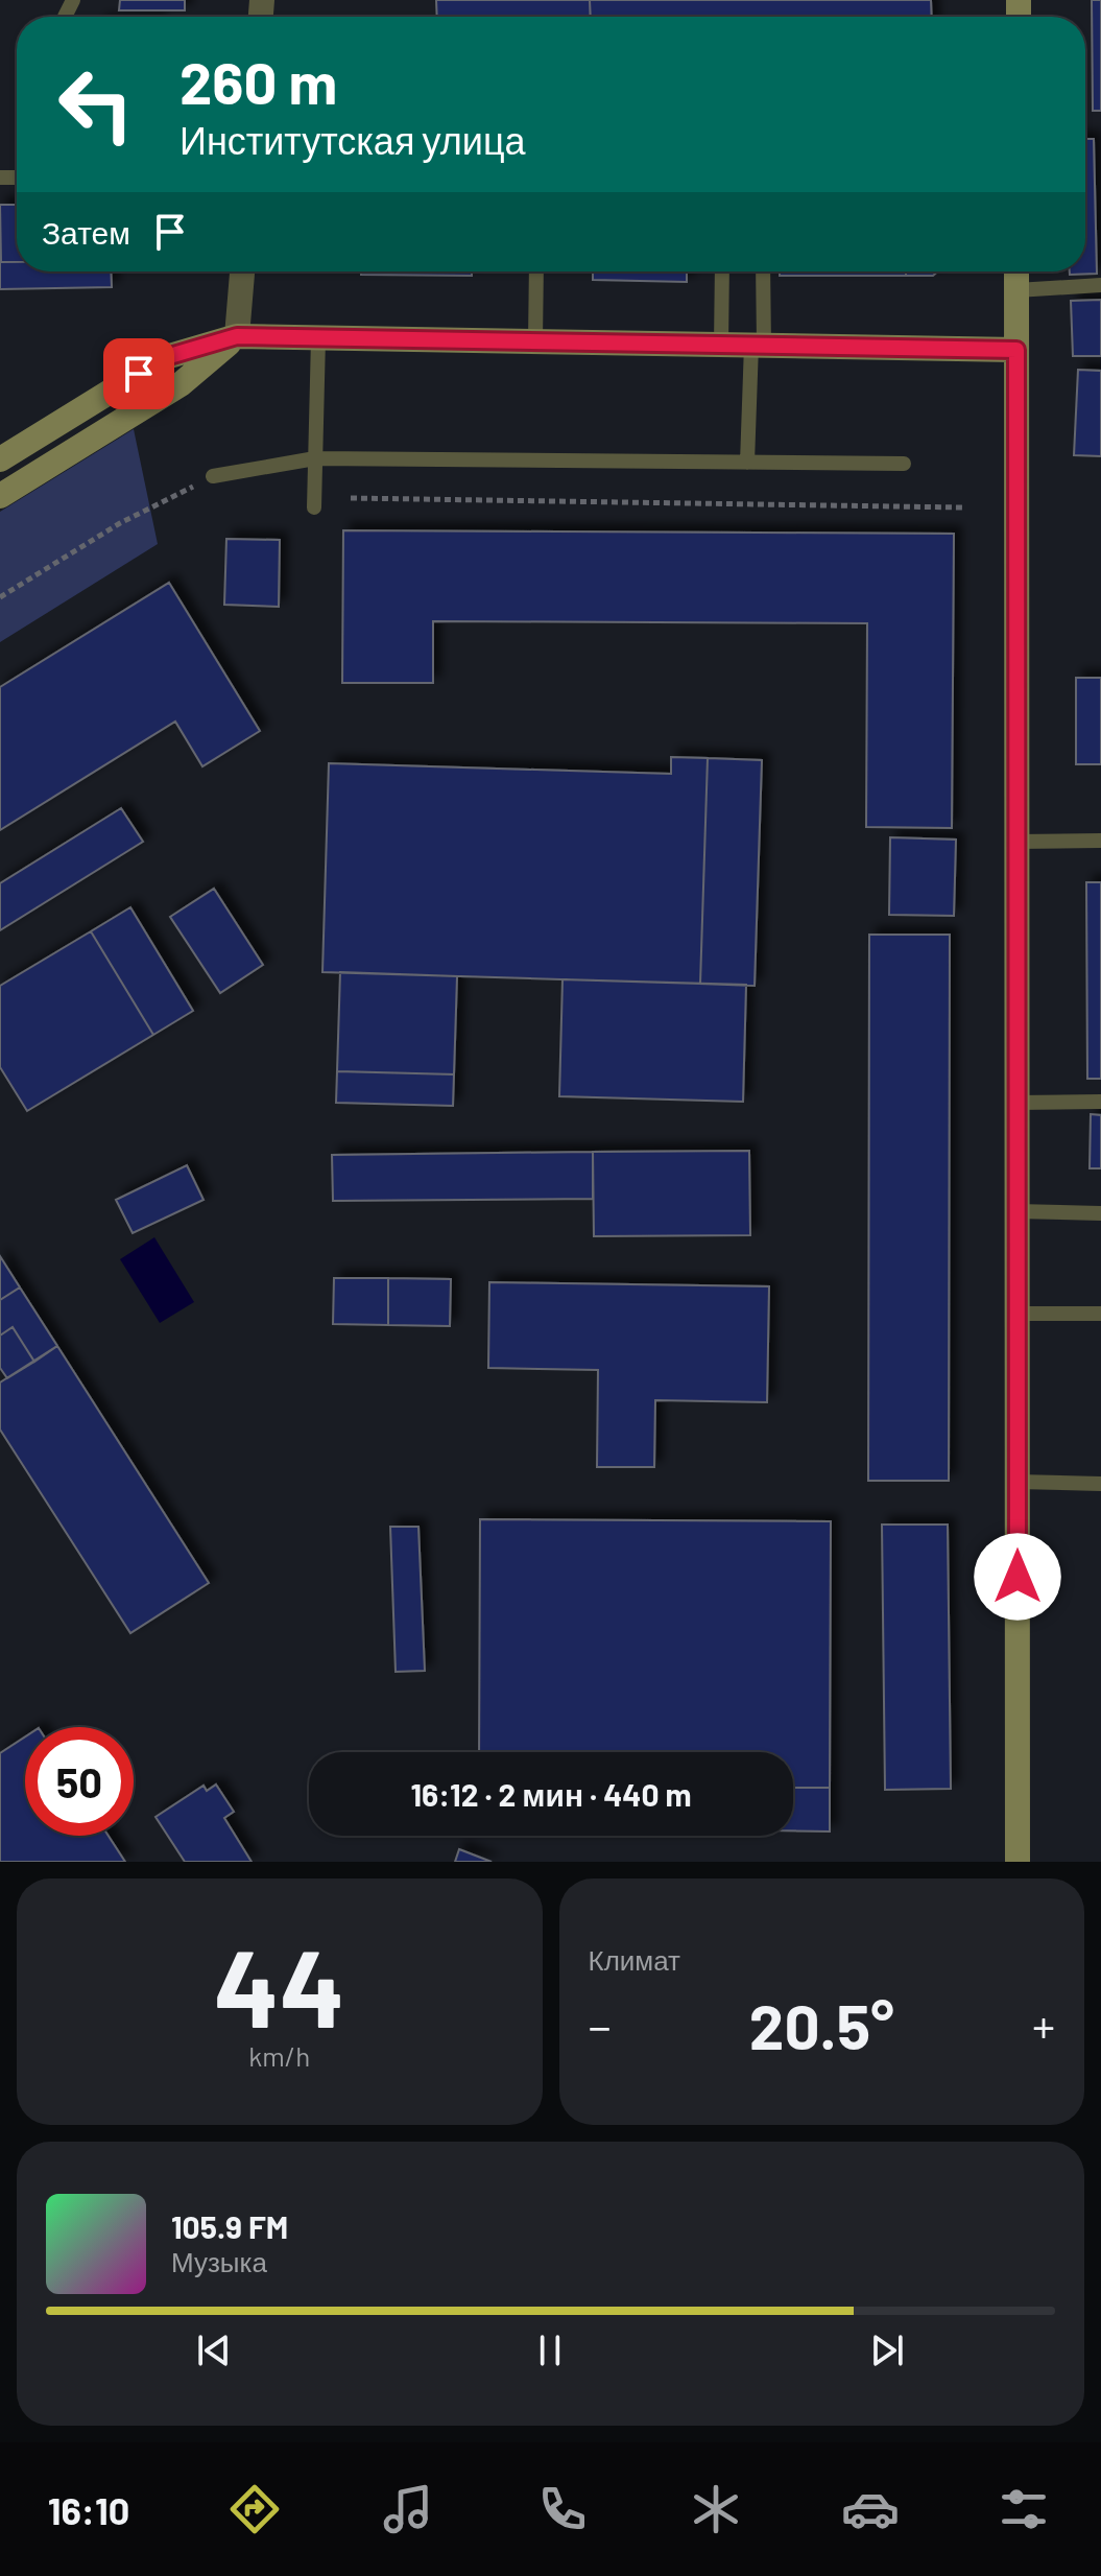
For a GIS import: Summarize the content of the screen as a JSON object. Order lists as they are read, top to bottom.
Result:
{
  "page": {
    "turn": ["260 m", "Институтская улица"],
    "then": "Затем",
    "limit": "50",
    "trip": "16:12 · 2 мин · 440 m",
    "tile": [
      ["44", "km/h"],
      "Климат"
    ],
    "heat": ["−", "20.5°", "+"],
    "song": ["105.9 FM", "Музыка"],
    "tabs": "16:10"
  }
}
